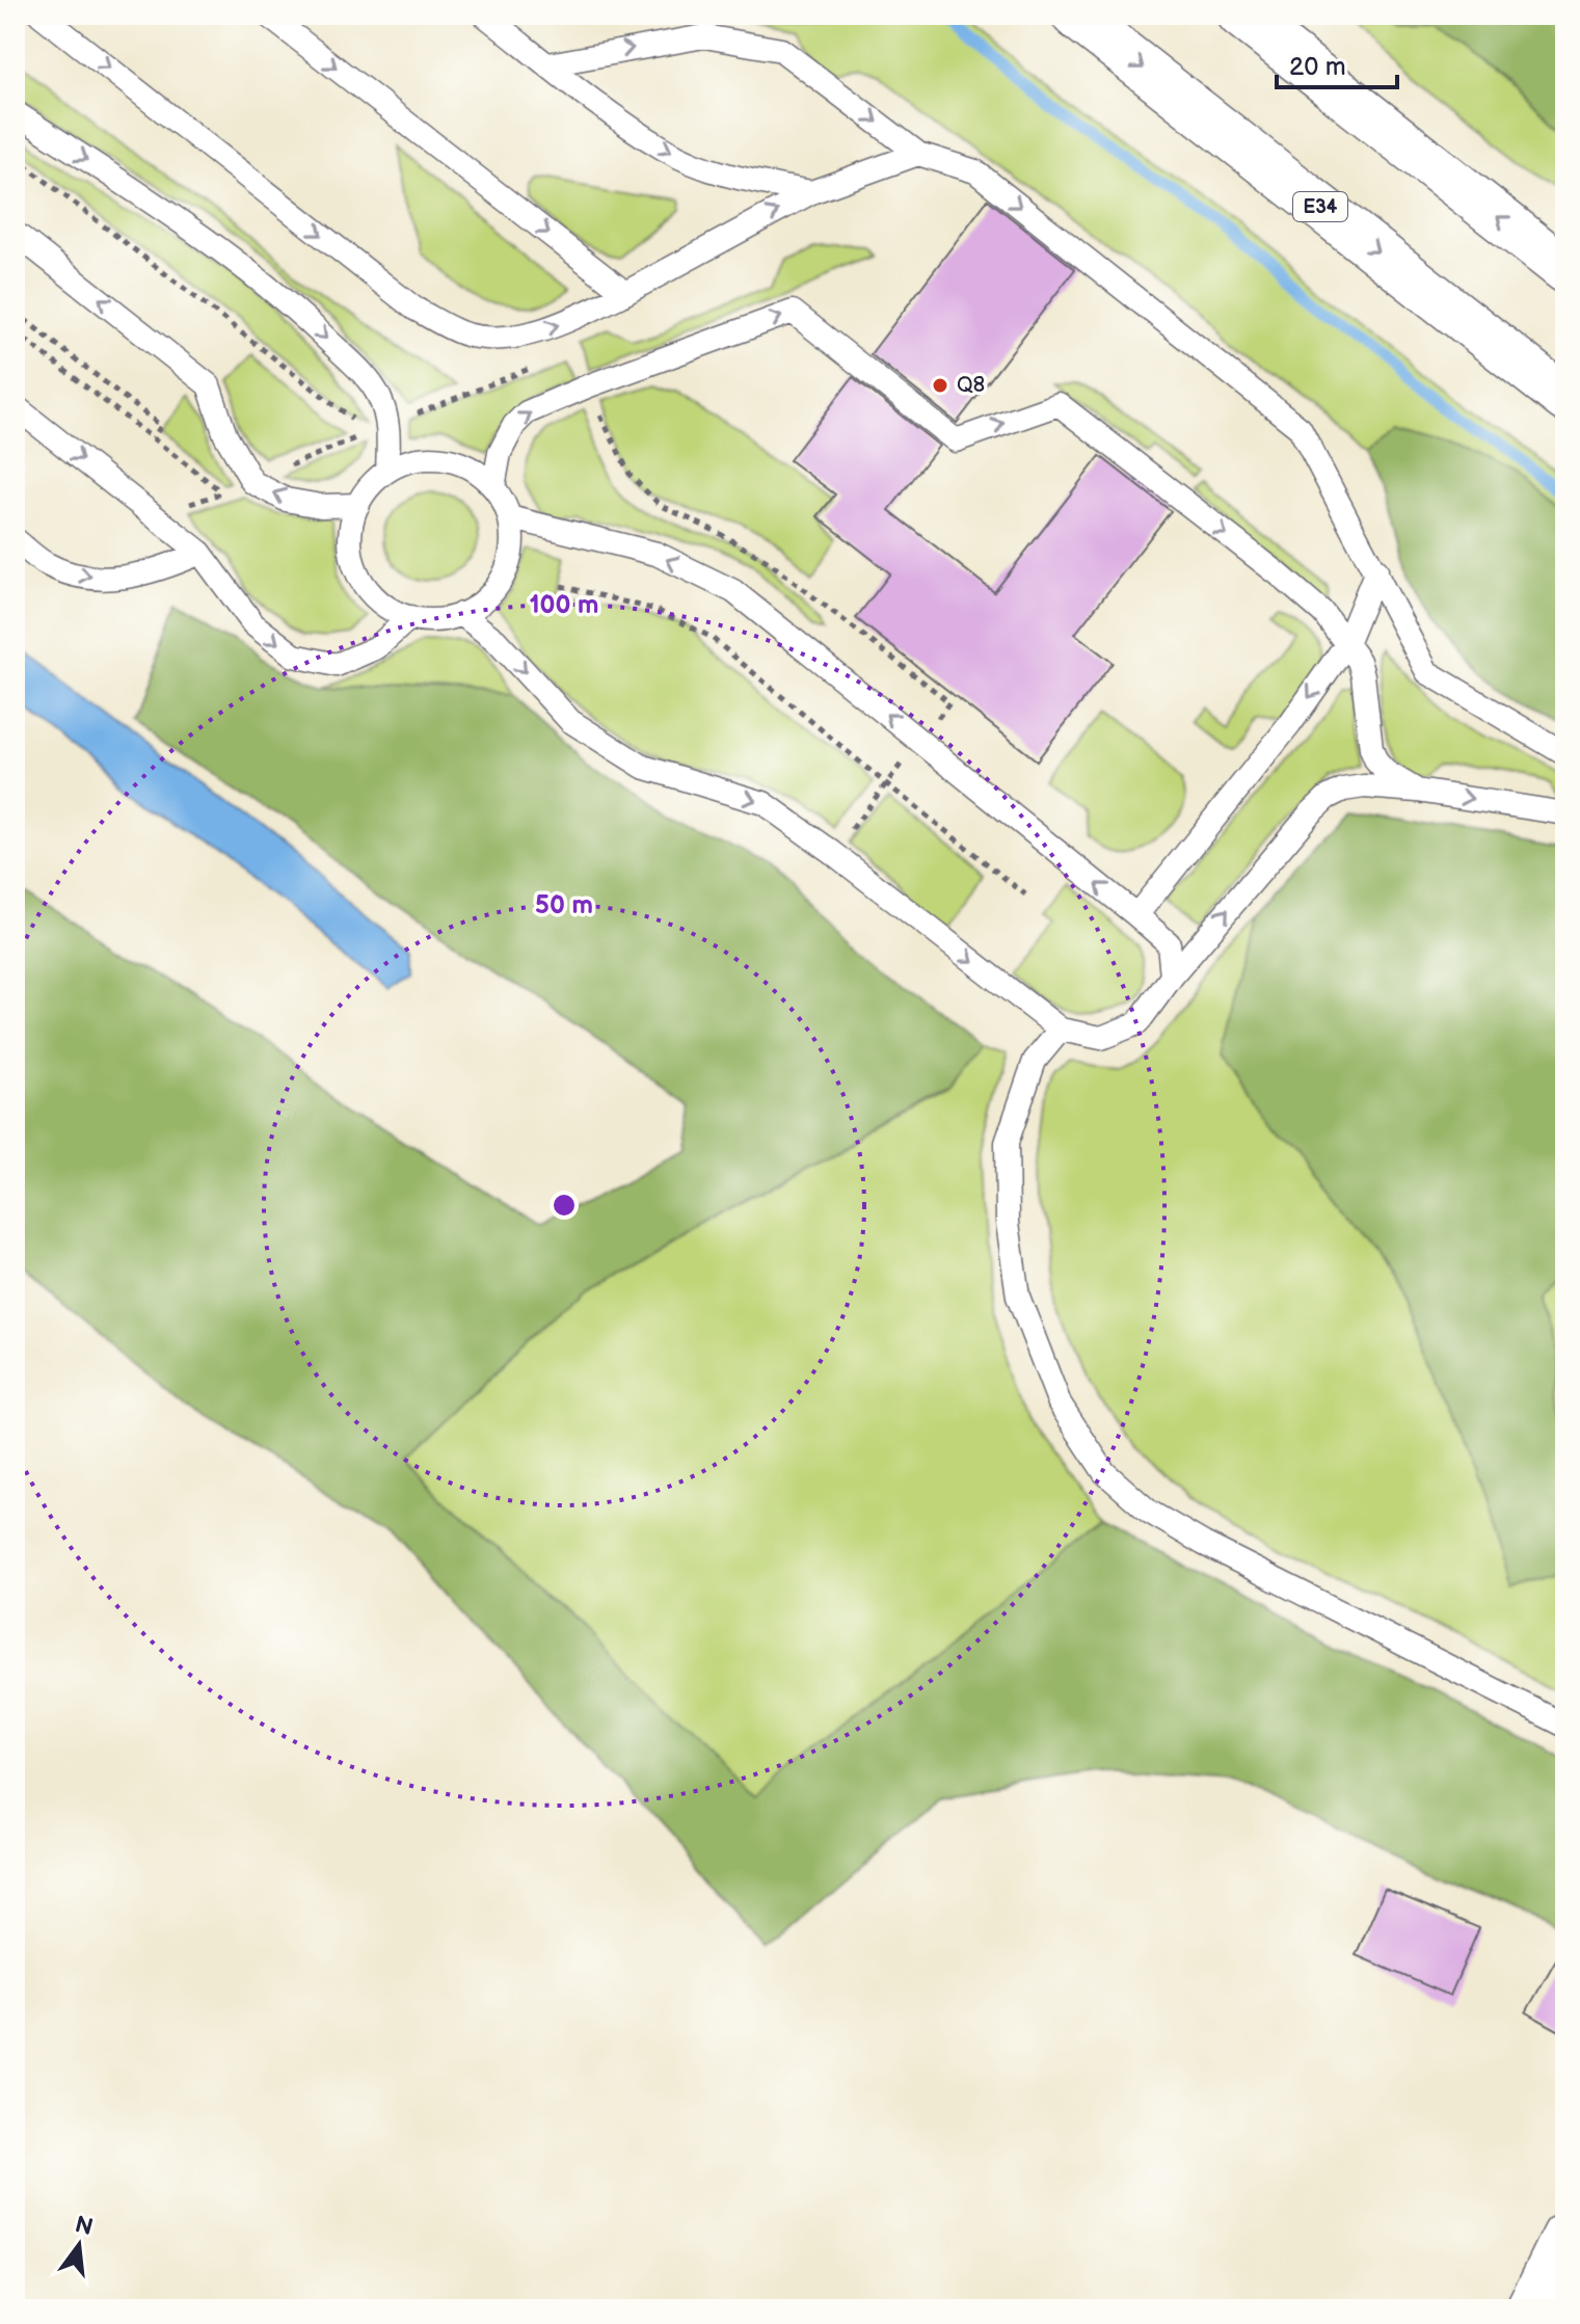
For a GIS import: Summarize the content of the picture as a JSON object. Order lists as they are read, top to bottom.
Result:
{
  "streets": {
    "main road": ["E34"]
  },
  "places": ["Q8"],
  "scale_bar": "20 m",
  "north": "top",
  "rings": ["100 m", "50 m"]
}
